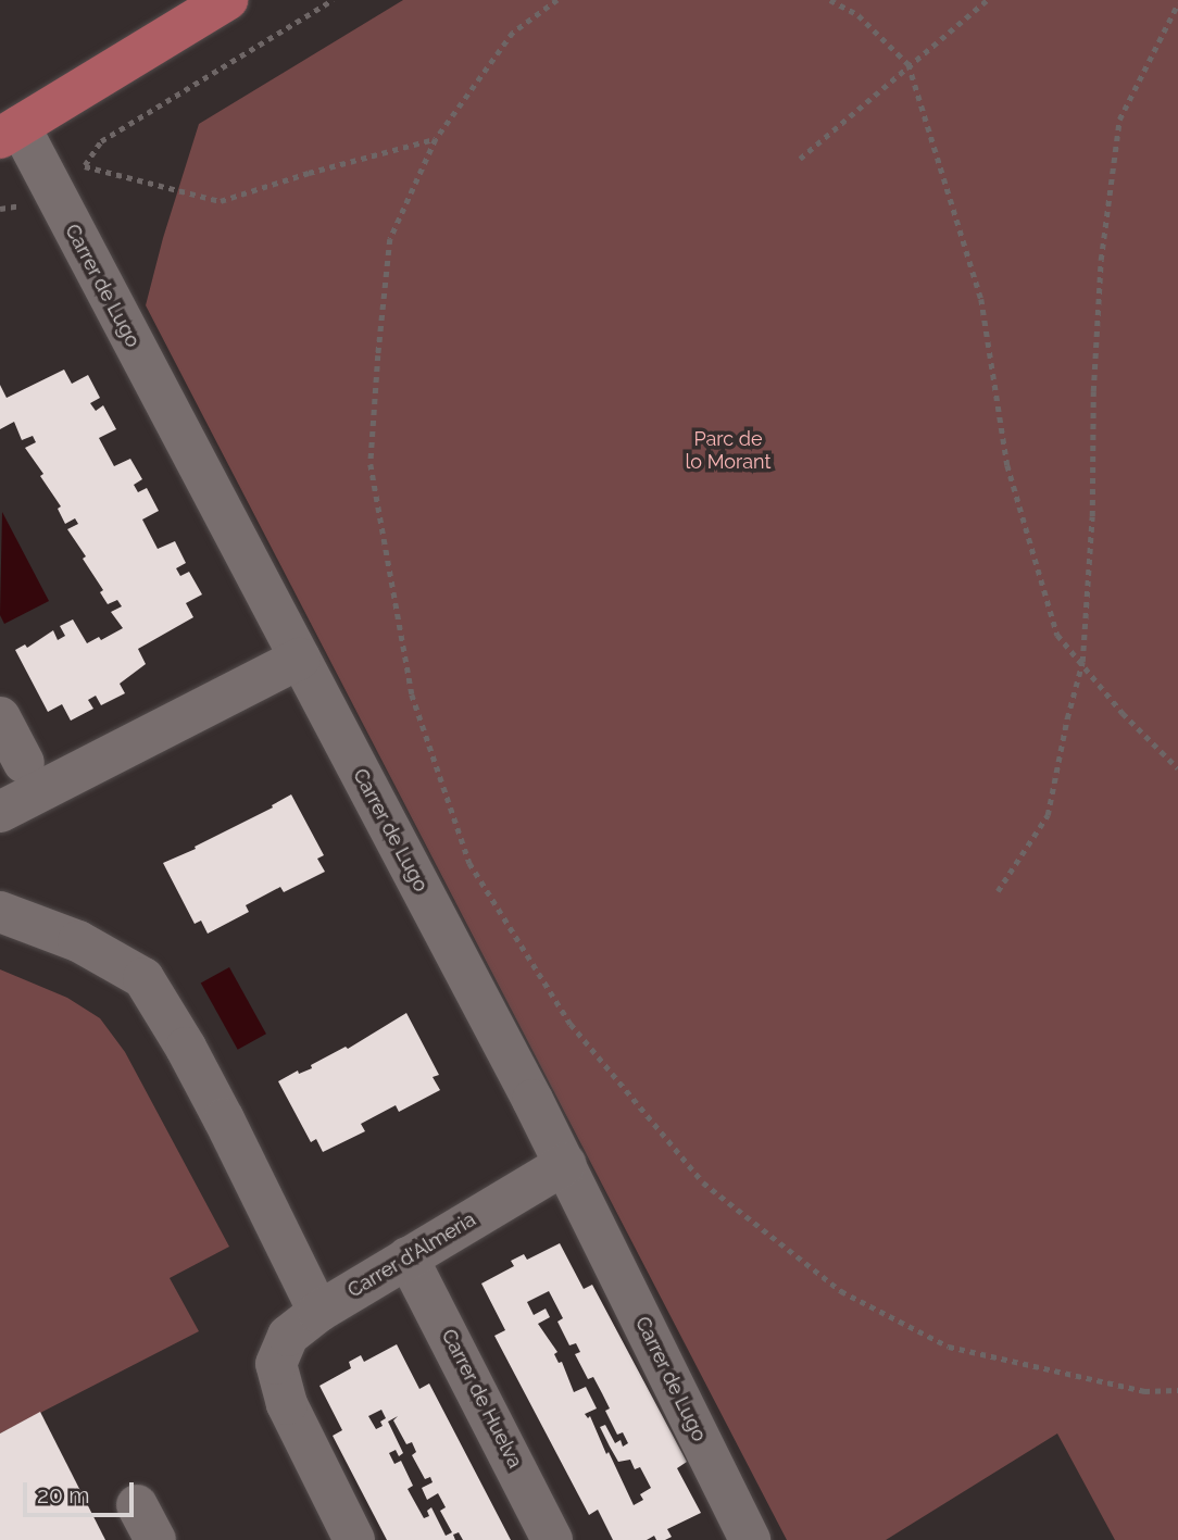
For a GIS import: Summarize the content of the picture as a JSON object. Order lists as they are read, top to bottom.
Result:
{
  "streets": {
    "street": ["Carrer de Lugo", "Carrer d'Almeria", "Carrer de Huelva"]
  },
  "crossings": [
    ["Carrer de Lugo", "Carrer d'Almeria"],
    ["Carrer d'Almeria", "Carrer de Huelva"]
  ],
  "parks": ["Parc de lo Morant"],
  "scale_bar": "20 m"
}
